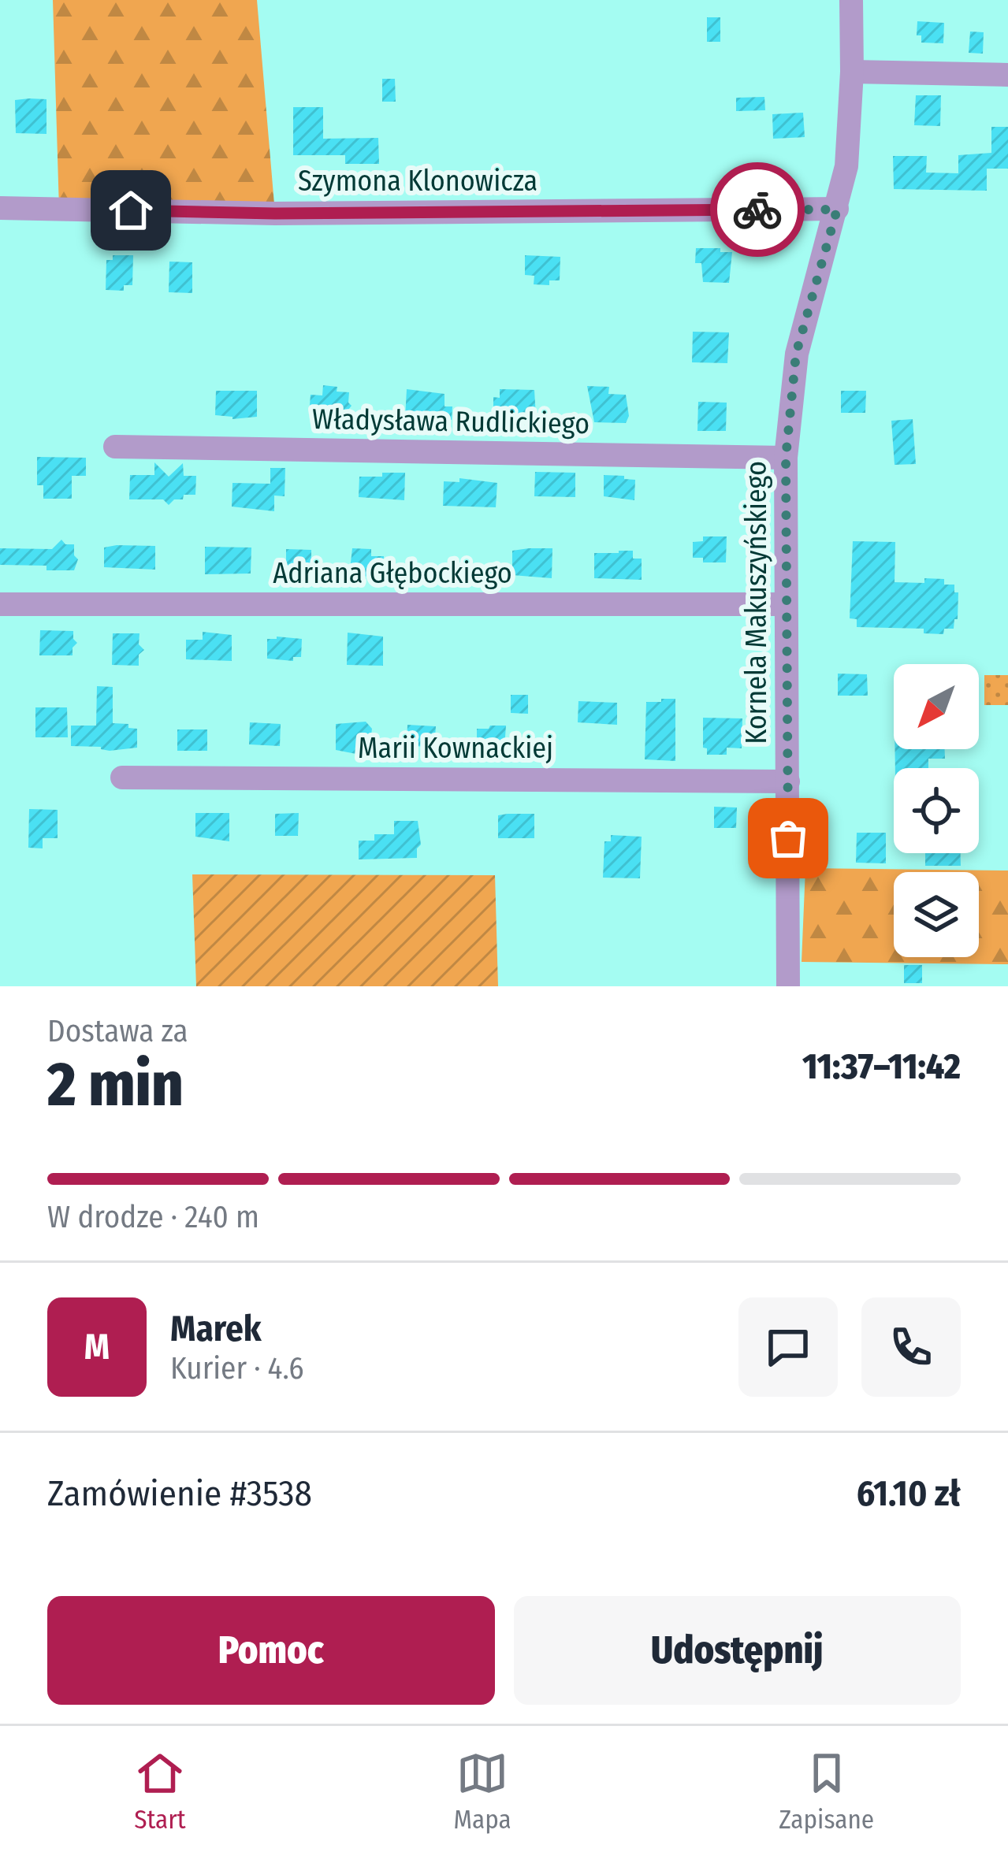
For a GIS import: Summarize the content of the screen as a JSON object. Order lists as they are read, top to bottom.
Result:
{
  "streets": {
    "street": [
      "Szymona Klonowicza",
      "Władysława Rudlickiego",
      "Adriana Głębockiego",
      "Kornela Makuszyńskiego",
      "Marii Kownackiej"
    ]
  },
  "crossings": [
    ["Szymona Klonowicza", "Kornela Makuszyńskiego"],
    ["Władysława Rudlickiego", "Kornela Makuszyńskiego"],
    ["Adriana Głębockiego", "Kornela Makuszyńskiego"],
    ["Kornela Makuszyńskiego", "Marii Kownackiej"]
  ],
  "north": "bottom left",
  "page": {
    "heading": ["2 min", "Dostawa za", "11:37–11:42"],
    "panel": [
      "Marek",
      "Kurier · 4.6",
      "Zamówienie #3538",
      "61.10 zł"
    ],
    "bar": "W drodze · 240 m",
    "round": "M",
    "buttons": ["Pomoc", "Udostępnij"],
    "tabs": ["Start", "Mapa", "Zapisane"]
  }
}
